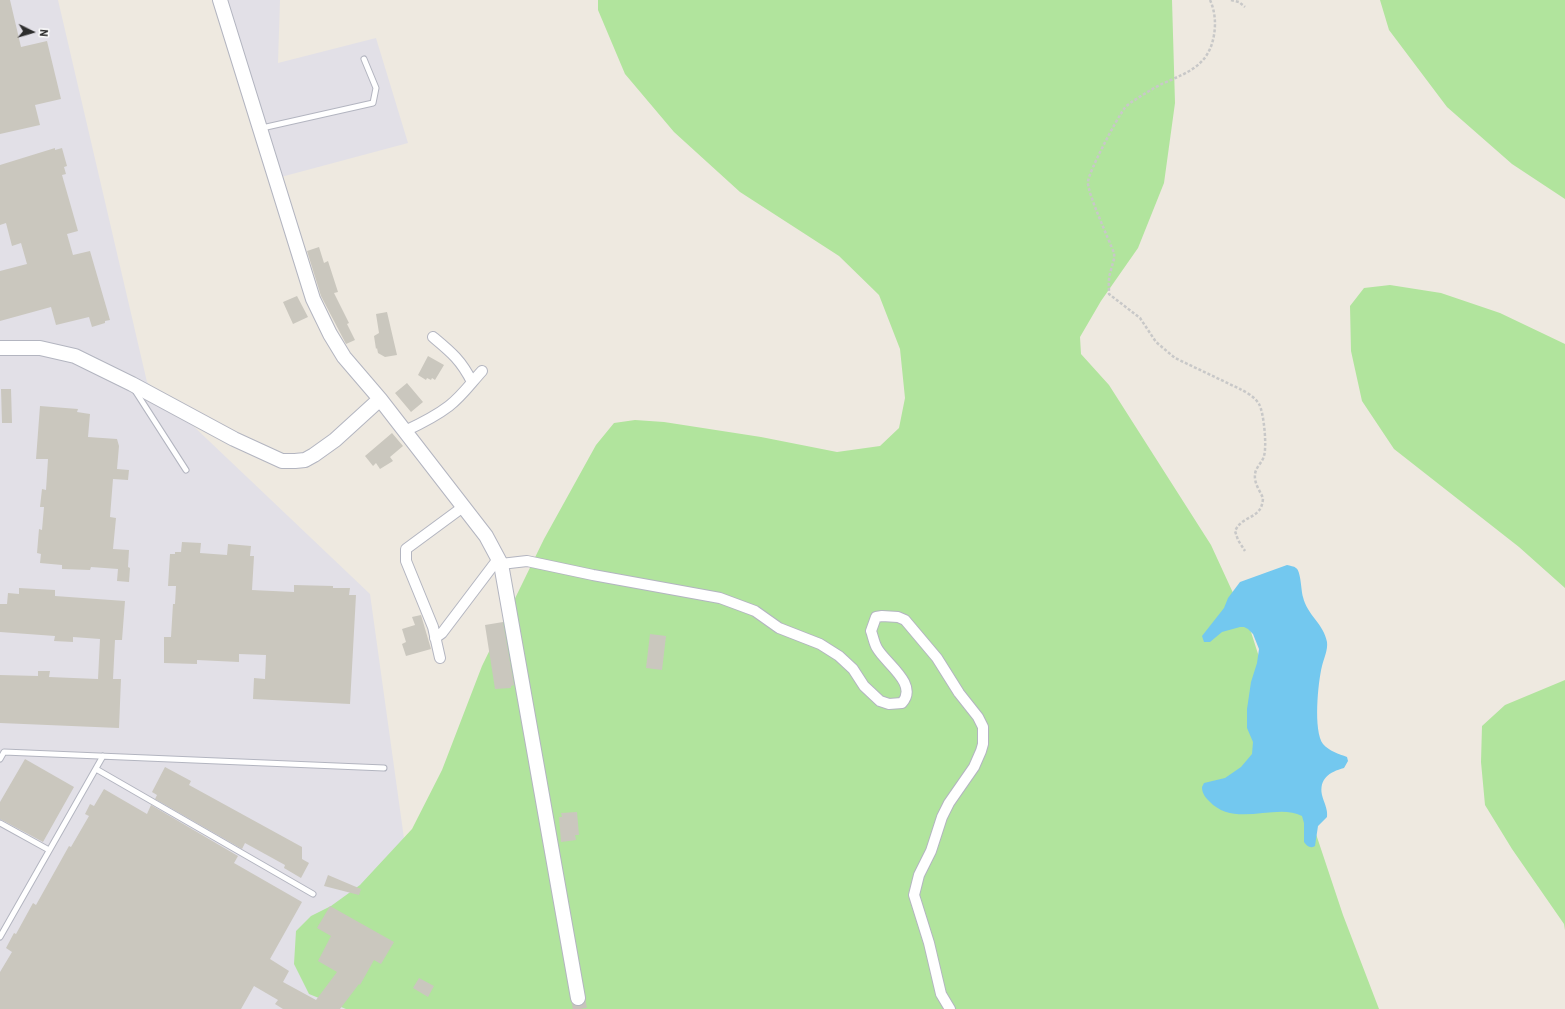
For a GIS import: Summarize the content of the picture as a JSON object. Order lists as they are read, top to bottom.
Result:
{
  "north": "right"
}
